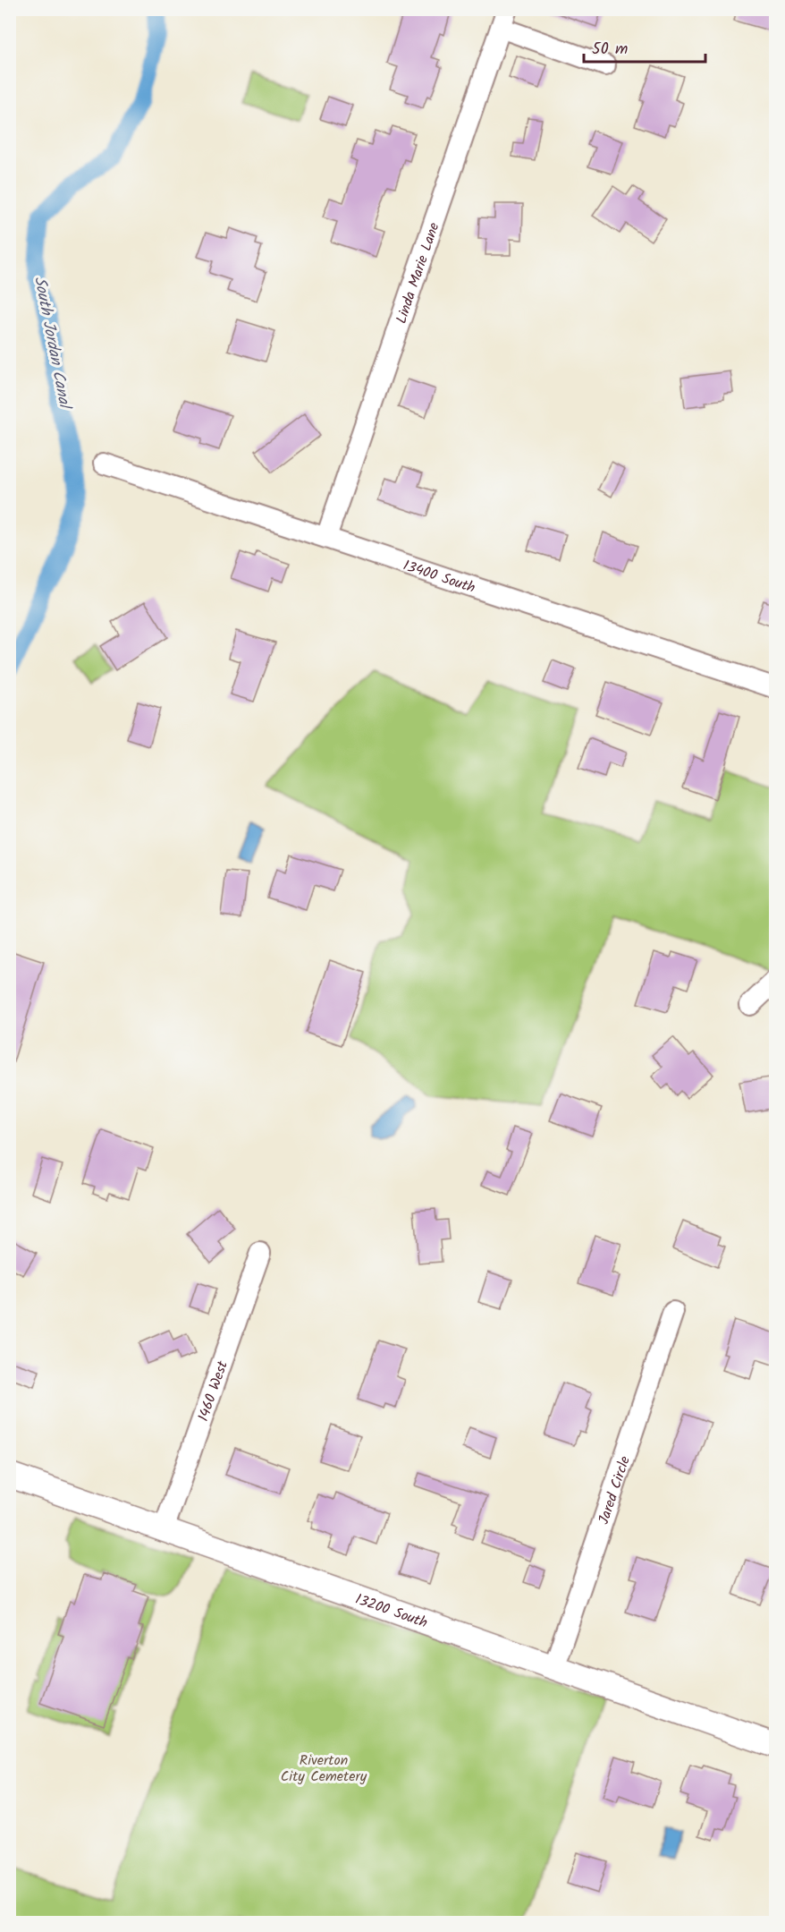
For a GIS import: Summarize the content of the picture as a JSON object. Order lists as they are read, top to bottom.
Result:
{
  "streets": {
    "street": [
      "Linda Marie Lane",
      "13400 South",
      "1460 West",
      "Jared Circle",
      "13200 South"
    ]
  },
  "crossings": [
    ["Linda Marie Lane", "13400 South"],
    ["1460 West", "13200 South"],
    ["Jared Circle", "13200 South"]
  ],
  "water": ["South Jordan Canal"],
  "parks": ["Riverton City Cemetery"],
  "scale_bar": "50 m"
}
